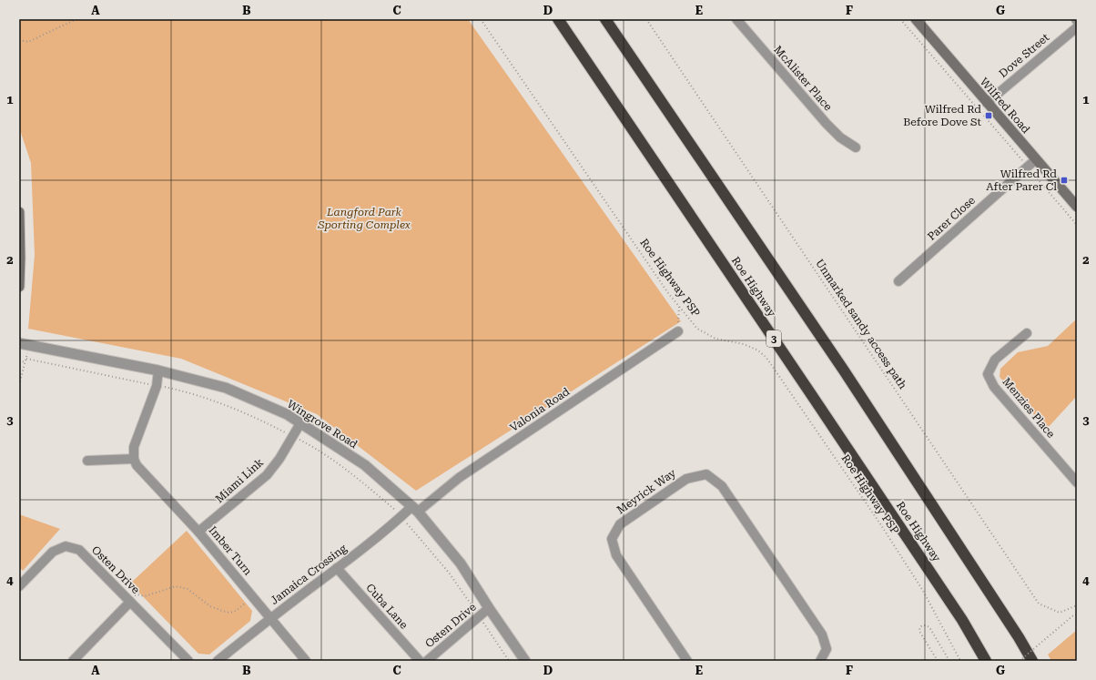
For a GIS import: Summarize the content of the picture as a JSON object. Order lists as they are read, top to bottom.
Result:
{
  "streets": {
    "highway": ["Roe Highway", "3"],
    "main road": ["Wilfred Road"],
    "street": [
      "Dove Street",
      "McAlister Place",
      "Parer Close",
      "Menzies Place",
      "Valonia Road",
      "Wingrove Road",
      "Miami Link",
      "Meyrick Way",
      "Imber Turn",
      "Osten Drive",
      "Jamaica Crossing",
      "Cuba Lane"
    ],
    "path": ["Roe Highway PSP", "Unmarked sandy access path"]
  },
  "crossings": [
    ["Dove Street", "Wilfred Road"],
    ["Wilfred Road", "Parer Close"],
    ["Valonia Road", "Wingrove Road"],
    ["Valonia Road", "Jamaica Crossing"],
    ["Wingrove Road", "Miami Link"],
    ["Wingrove Road", "Osten Drive"],
    ["Wingrove Road", "Jamaica Crossing"],
    ["Miami Link", "Imber Turn"],
    ["Imber Turn", "Jamaica Crossing"],
    ["Jamaica Crossing", "Cuba Lane"]
  ],
  "parks": ["Langford Park Sporting Complex"],
  "places": {
    "transit": ["Wilfred Rd Before Dove St", "Wilfred Rd After Parer Cl"]
  },
  "grid": {
    "columns": [
      "A",
      "B",
      "C",
      "D",
      "E",
      "F",
      "G"
    ],
    "rows": [
      "1",
      "2",
      "3",
      "4"
    ]
  }
}
